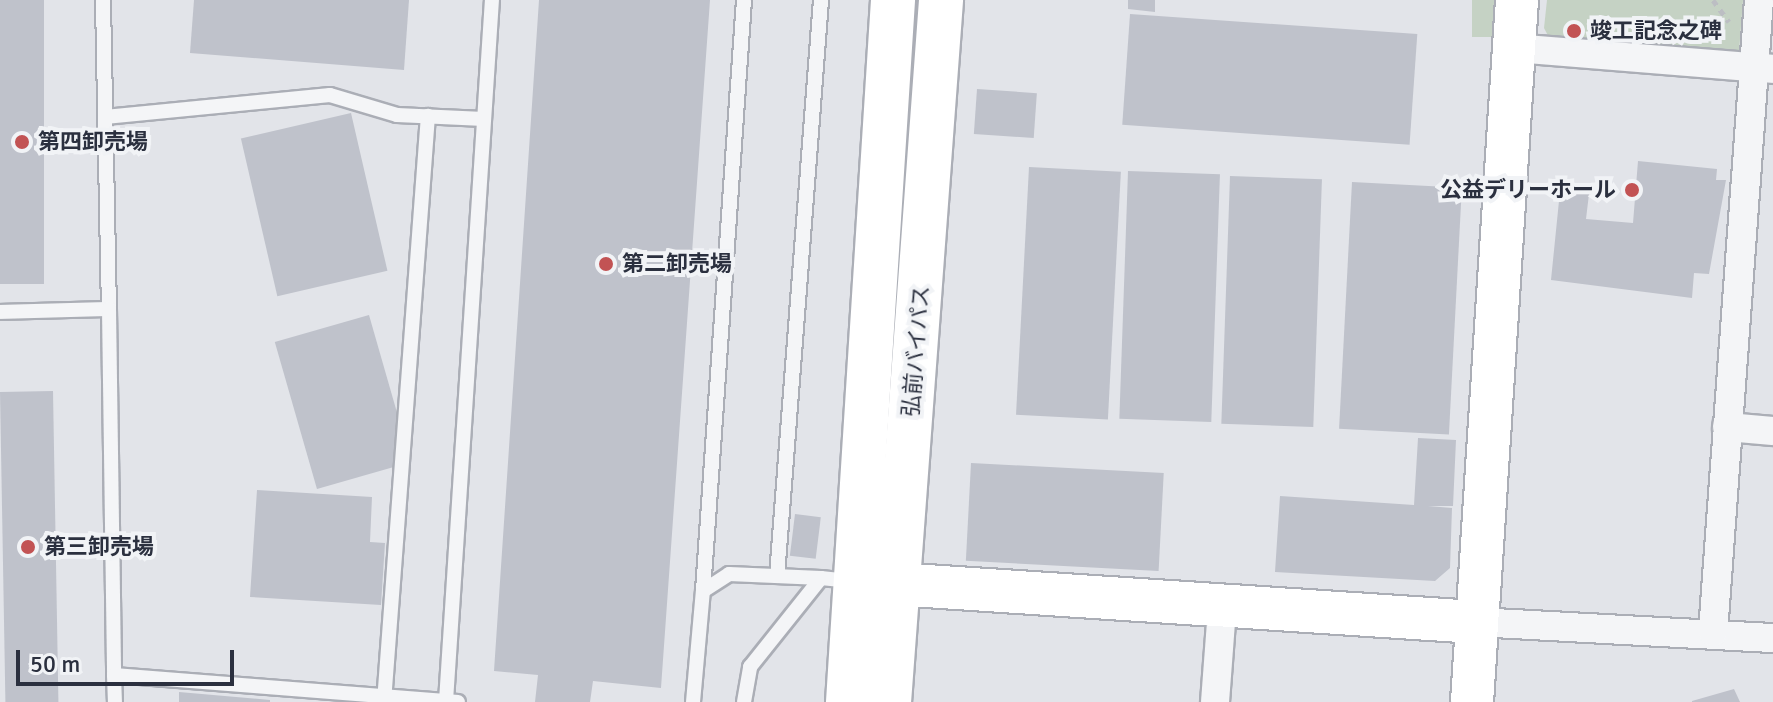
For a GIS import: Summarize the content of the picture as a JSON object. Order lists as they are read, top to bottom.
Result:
{
  "streets": {
    "highway": ["弘前バイパス"]
  },
  "places": [
    "竣工記念之碑",
    "第四卸売場",
    "公益デリーホール",
    "第二卸売場",
    "第三卸売場"
  ],
  "scale_bar": "50 m"
}
